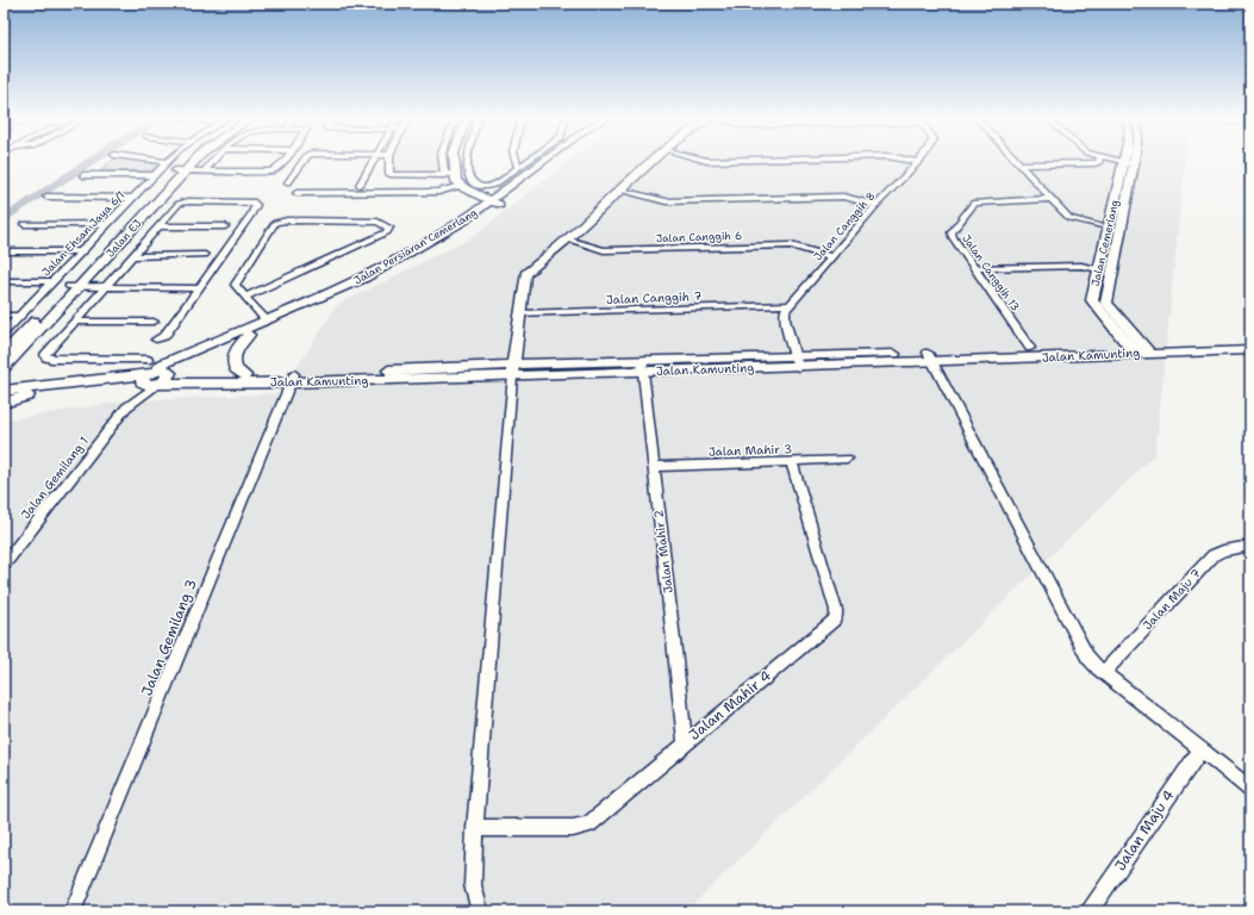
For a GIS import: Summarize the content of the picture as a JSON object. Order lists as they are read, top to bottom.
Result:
{
  "streets": {
    "main road": [
      "Jalan EJ",
      "Jalan Cemerlang",
      "Jalan Persiaran Cemerlang",
      "Jalan Kamunting"
    ],
    "street": [
      "Jalan Canggih 8",
      "Jalan Ehsan Jaya 6/1",
      "Jalan Canggih 6",
      "Jalan Canggih 13",
      "Jalan Canggih 7",
      "Jalan Mahir 3",
      "Jalan Gemilang 1",
      "Jalan Mahir 2",
      "Jalan Maju 7",
      "Jalan Gemilang 3",
      "Jalan Mahir 4",
      "Jalan Maju 4"
    ]
  },
  "crossings": [
    ["Jalan Canggih 8", "Jalan Canggih 6"],
    ["Jalan Canggih 8", "Jalan Canggih 7"],
    ["Jalan Cemerlang", "Jalan Kamunting"],
    ["Jalan Persiaran Cemerlang", "Jalan Kamunting"],
    ["Jalan Persiaran Cemerlang", "Jalan Gemilang 1"],
    ["Jalan Canggih 13", "Jalan Kamunting"],
    ["Jalan Kamunting", "Jalan Gemilang 1"],
    ["Jalan Kamunting", "Jalan Mahir 2"],
    ["Jalan Kamunting", "Jalan Gemilang 3"],
    ["Jalan Mahir 3", "Jalan Mahir 2"],
    ["Jalan Mahir 3", "Jalan Mahir 4"],
    ["Jalan Mahir 2", "Jalan Mahir 4"]
  ]
}
